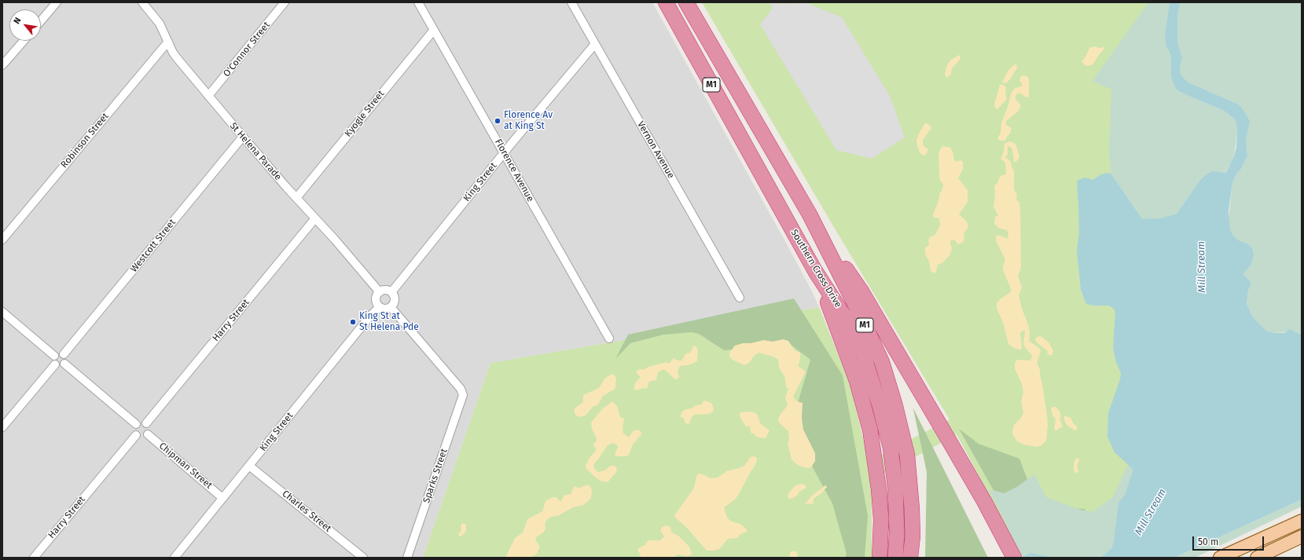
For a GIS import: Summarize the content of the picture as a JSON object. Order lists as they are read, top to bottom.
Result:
{
  "streets": {
    "highway": ["M1", "Southern Cross Drive"],
    "street": [
      "O'Connor Street",
      "Kyogle Street",
      "Robinson Street",
      "Vernon Avenue",
      "St Helena Parade",
      "Florence Avenue",
      "King Street",
      "Westcott Street",
      "Harry Street",
      "Chipman Street",
      "Sparks Street",
      "Charles Street"
    ]
  },
  "crossings": [
    ["O'Connor Street", "St Helena Parade"],
    ["Kyogle Street", "St Helena Parade"],
    ["Kyogle Street", "Florence Avenue"],
    ["Robinson Street", "St Helena Parade"],
    ["Vernon Avenue", "King Street"],
    ["St Helena Parade", "King Street"],
    ["St Helena Parade", "Westcott Street"],
    ["St Helena Parade", "Harry Street"],
    ["St Helena Parade", "Sparks Street"],
    ["Florence Avenue", "King Street"],
    ["King Street", "Chipman Street"],
    ["King Street", "Sparks Street"],
    ["King Street", "Charles Street"],
    ["Harry Street", "Chipman Street"]
  ],
  "water": ["Mill Stream"],
  "places": ["Florence Av at King St", "King St at St Helena Pde"],
  "scale_bar": "50 m",
  "north": "top left"
}
